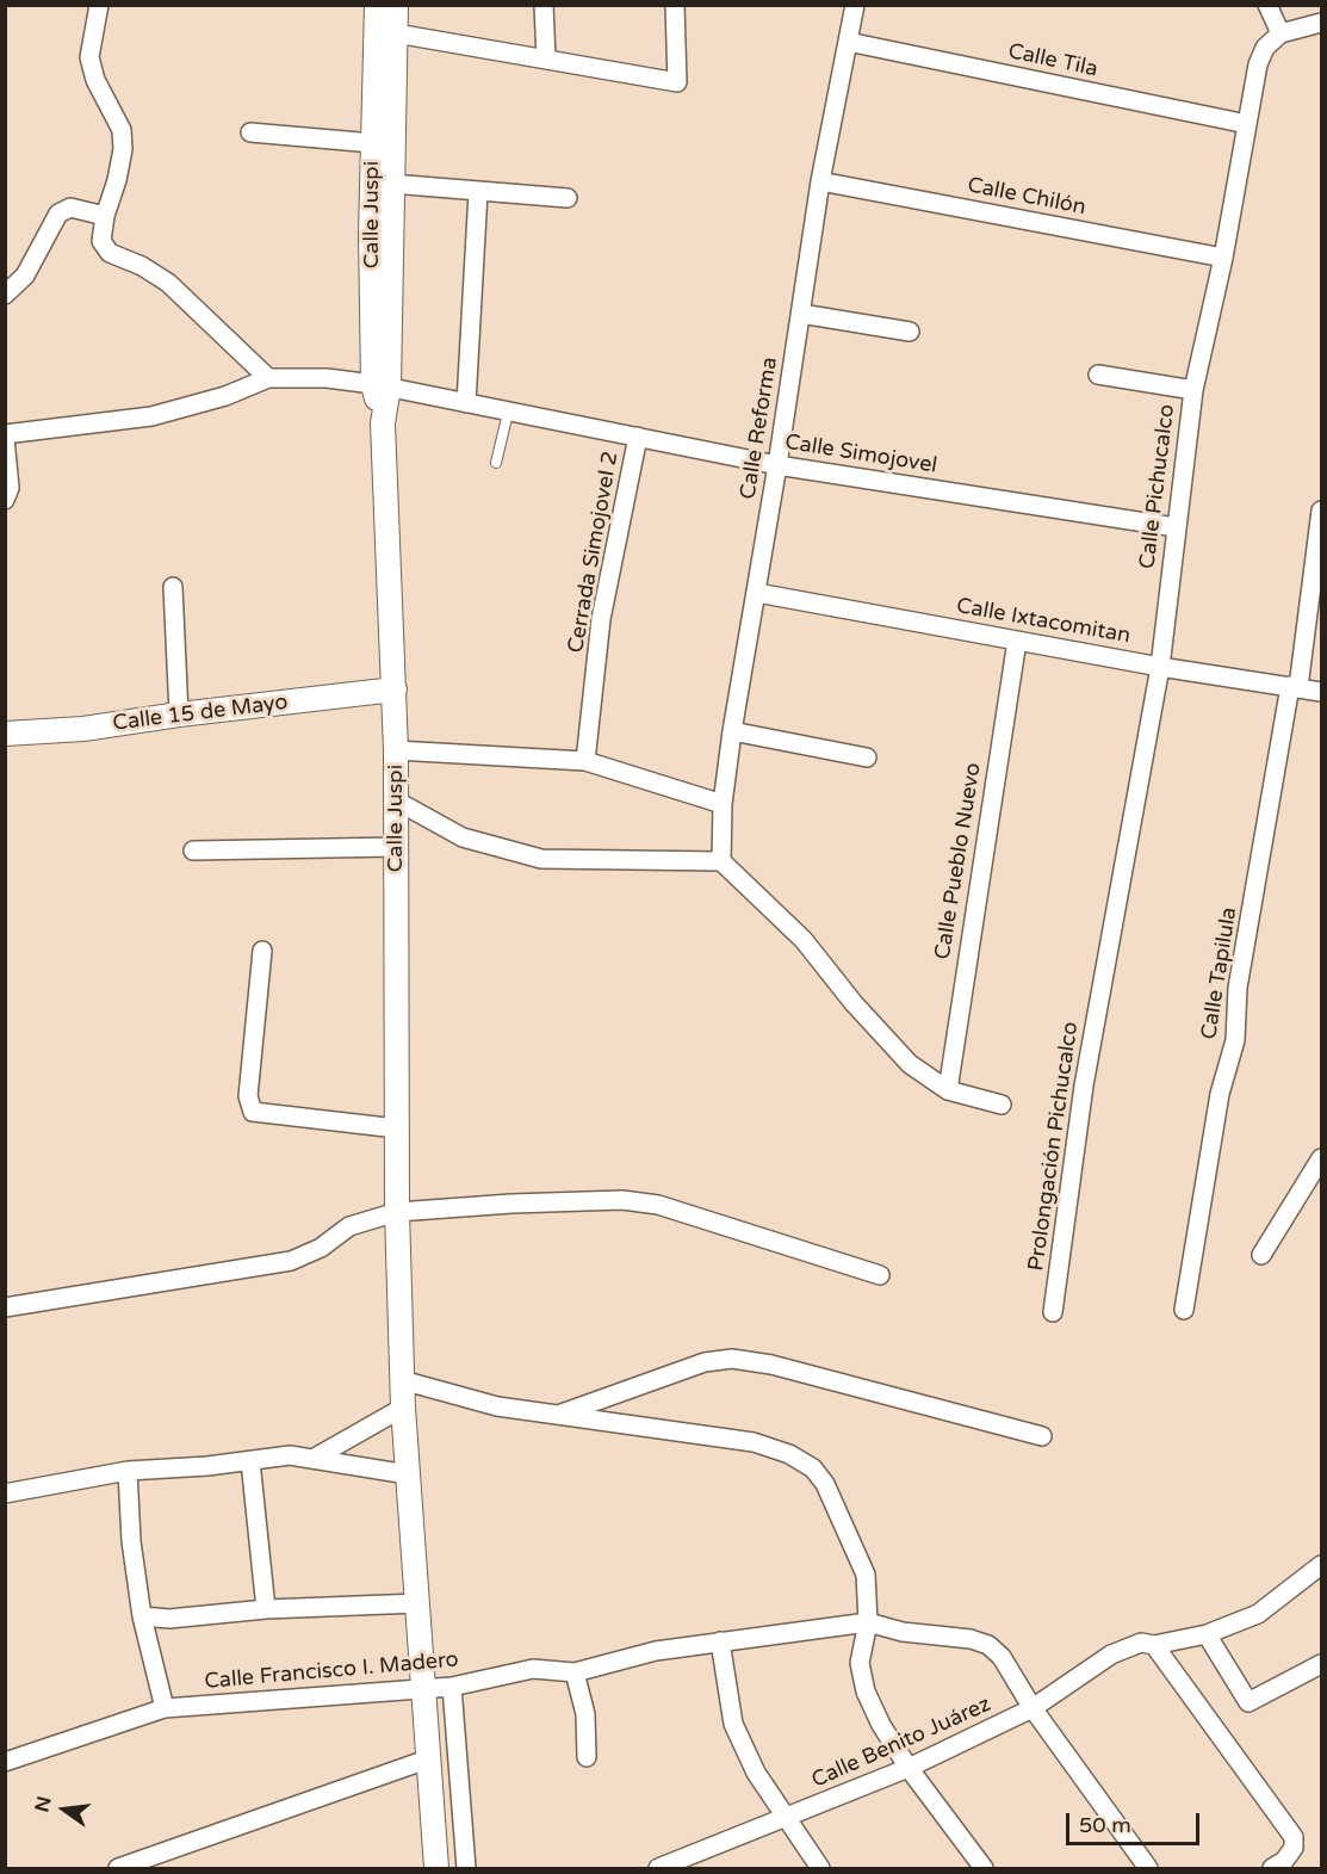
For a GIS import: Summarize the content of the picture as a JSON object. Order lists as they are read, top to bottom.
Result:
{
  "streets": {
    "street": [
      "Calle Tila",
      "Calle Chilón",
      "Calle Juspi",
      "Calle Reforma",
      "Calle Simojovel",
      "Calle Pichucalco",
      "Cerrada Simojovel 2",
      "Calle Ixtacomitan",
      "Calle 15 de Mayo",
      "Calle Pueblo Nuevo",
      "Calle Tapilula",
      "Prolongación Pichucalco",
      "Calle Francisco I. Madero",
      "Calle Benito Juárez"
    ]
  },
  "crossings": [
    ["Calle Tila", "Calle Reforma"],
    ["Calle Tila", "Calle Pichucalco"],
    ["Calle Chilón", "Calle Reforma"],
    ["Calle Chilón", "Calle Pichucalco"],
    ["Calle Juspi", "Calle Simojovel"],
    ["Calle Juspi", "Calle 15 de Mayo"],
    ["Calle Juspi", "Calle Francisco I. Madero"],
    ["Calle Reforma", "Calle Simojovel"],
    ["Calle Reforma", "Calle Ixtacomitan"],
    ["Calle Simojovel", "Calle Pichucalco"],
    ["Calle Simojovel", "Cerrada Simojovel 2"],
    ["Calle Pichucalco", "Calle Ixtacomitan"],
    ["Calle Pichucalco", "Prolongación Pichucalco"],
    ["Calle Ixtacomitan", "Calle Pueblo Nuevo"],
    ["Calle Ixtacomitan", "Calle Tapilula"],
    ["Calle Francisco I. Madero", "Calle Benito Juárez"]
  ],
  "scale_bar": "50 m",
  "north": "left"
}
